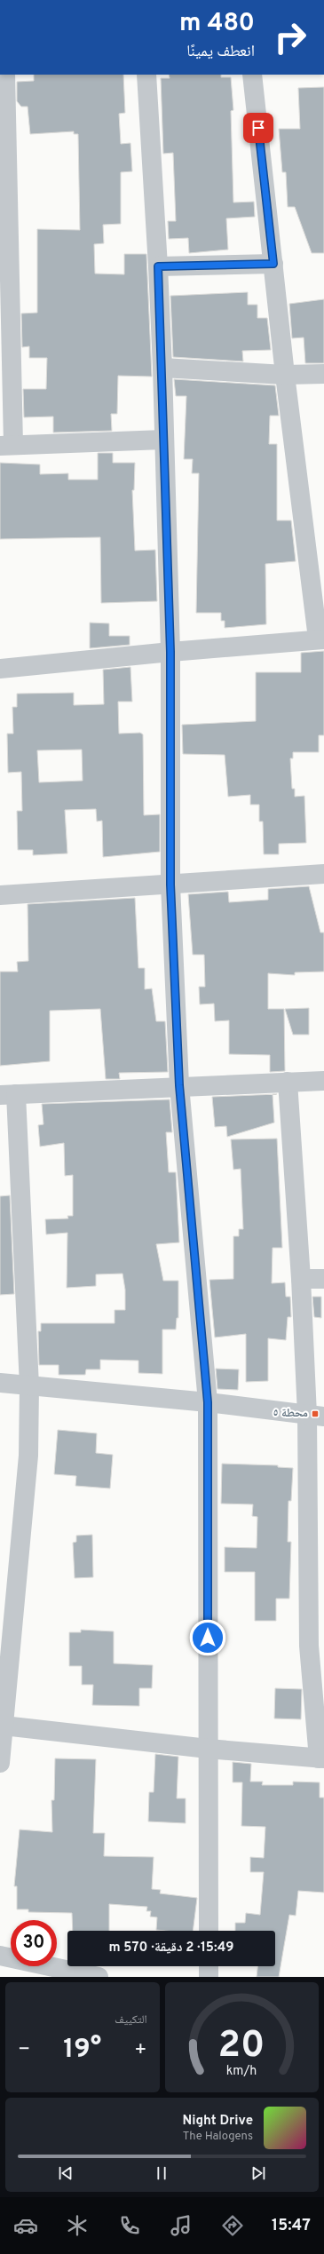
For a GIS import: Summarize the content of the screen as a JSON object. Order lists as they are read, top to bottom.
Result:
{
  "places": {
    "transit": ["محطة ٥"]
  },
  "page": {
    "turn": ["480 m", "انعطف يمينًا"],
    "limit": "30",
    "trip": "15:49 · 2 دقيقة · 570 m",
    "tile": "التكييف",
    "heat": ["−", "19°", "+"],
    "song": ["Night Drive", "The Halogens"],
    "tabs": "15:47",
    "gauge": ["20", "km/h"]
  }
}
